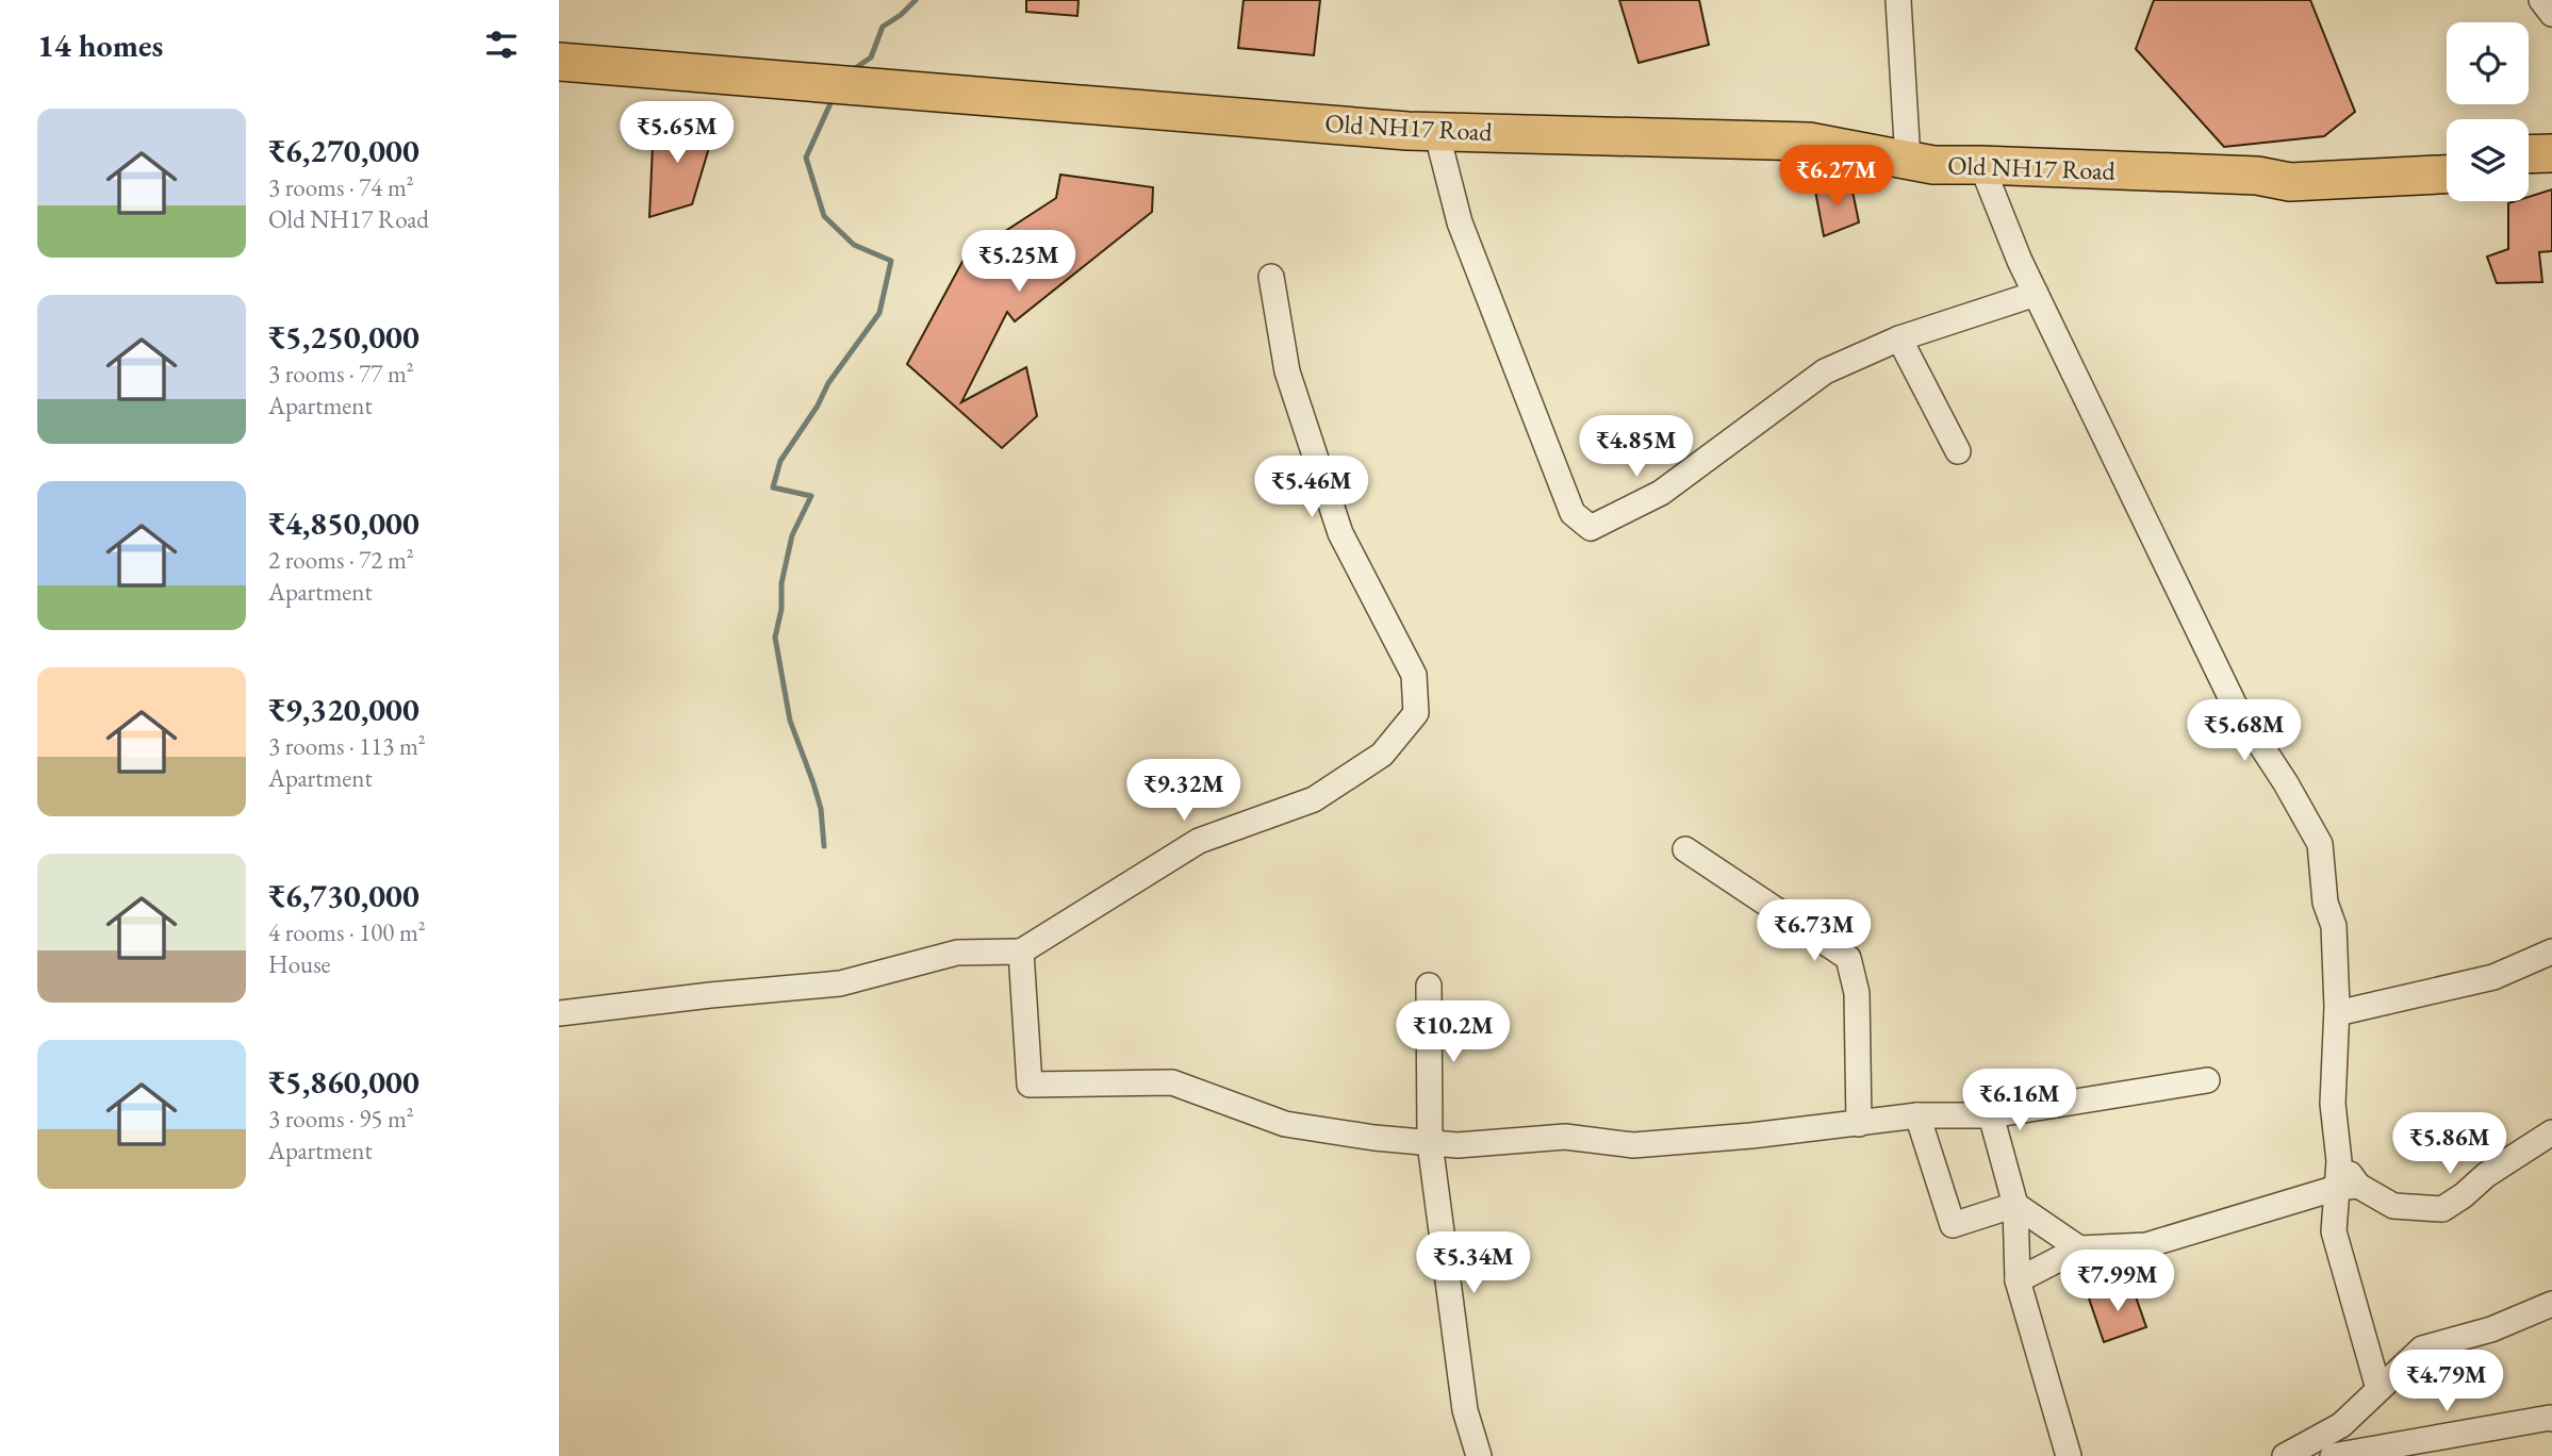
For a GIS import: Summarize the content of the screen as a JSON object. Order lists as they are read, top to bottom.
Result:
{
  "streets": {
    "main road": ["Old NH17 Road"]
  },
  "page": {
    "heading": "14 homes",
    "list": [
      {
        "name": "₹6,270,000",
        "note": "3 rooms · 74 m² · Old NH17 Road"
      },
      {
        "name": "₹5,250,000",
        "note": "3 rooms · 77 m² · Apartment"
      },
      {
        "name": "₹4,850,000",
        "note": "2 rooms · 72 m² · Apartment"
      },
      {
        "name": "₹9,320,000",
        "note": "3 rooms · 113 m² · Apartment"
      },
      {
        "name": "₹6,730,000",
        "note": "4 rooms · 100 m² · House"
      },
      {
        "name": "₹5,860,000",
        "note": "3 rooms · 95 m² · Apartment"
      }
    ],
    "price": [
      "₹5.65M",
      "₹6.27M",
      "₹5.25M",
      "₹4.85M",
      "₹5.46M",
      "₹5.68M",
      "₹9.32M",
      "₹6.73M",
      "₹10.2M",
      "₹6.16M",
      "₹5.86M",
      "₹5.34M",
      "₹7.99M",
      "₹4.79M"
    ]
  }
}
